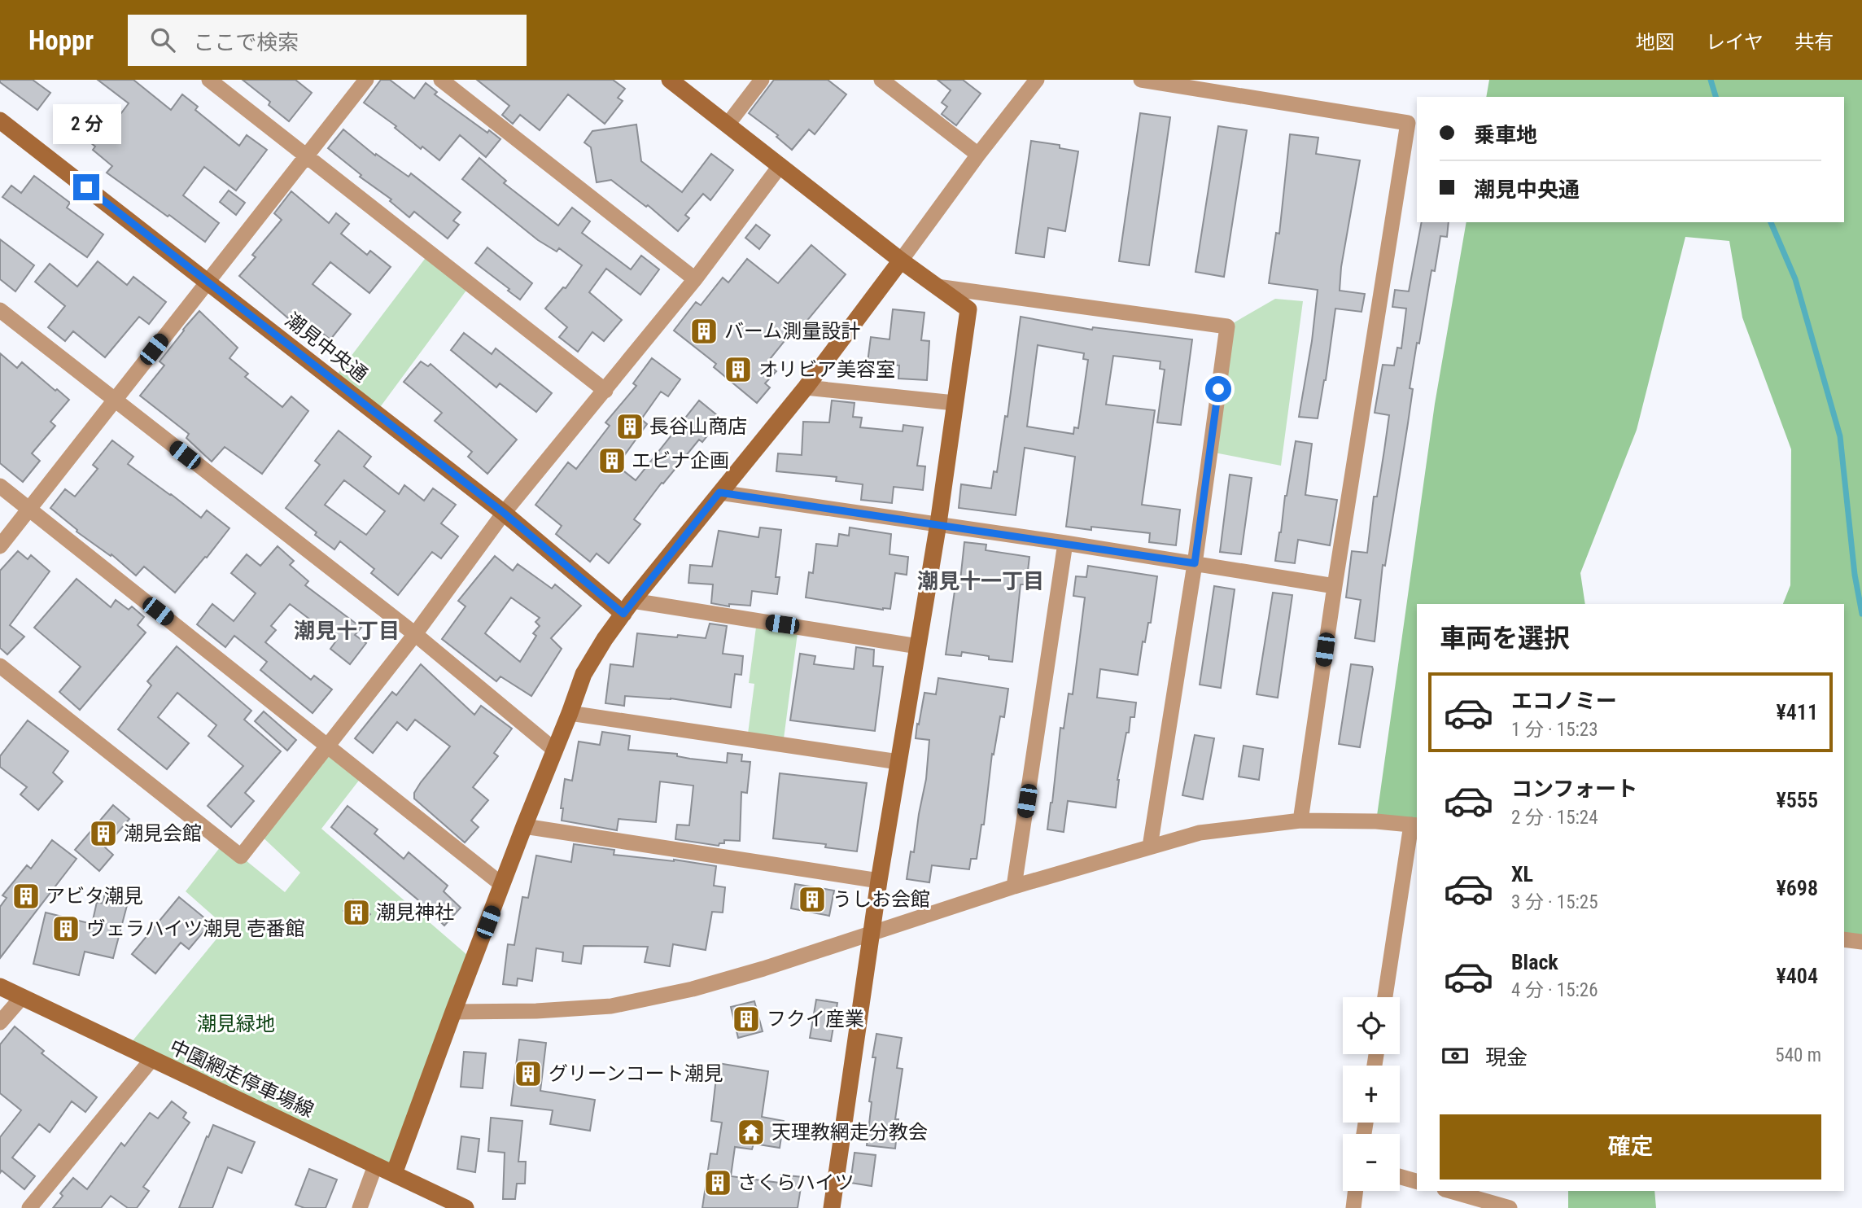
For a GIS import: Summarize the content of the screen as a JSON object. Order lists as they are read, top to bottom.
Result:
{
  "streets": {
    "street": ["潮見中央通", "中園網走停車場線"]
  },
  "districts": ["潮見十一丁目", "潮見十丁目"],
  "parks": ["潮見緑地"],
  "places": {
    "building": [
      "バーム測量設計",
      "オリビア美容室",
      "長谷山商店",
      "エビナ企画",
      "潮見会館",
      "アビタ潮見",
      "うしお会館",
      "潮見神社",
      "ヴェラハイツ潮見 壱番館",
      "フクイ産業",
      "グリーンコート潮見",
      "さくらハイツ"
    ],
    "temple": ["天理教網走分教会"]
  },
  "page": {
    "header": "Hoppr",
    "search": "ここで検索",
    "nav": ["地図", "レイヤ", "共有"],
    "banner": ["乗車地", "潮見中央通"],
    "bubble": "2 分",
    "heading": "車両を選択",
    "list": [
      {
        "name": "エコノミー",
        "note": "1 分 · 15:23",
        "value": "¥411"
      },
      {
        "name": "コンフォート",
        "note": "2 分 · 15:24",
        "value": "¥555"
      },
      {
        "name": "XL",
        "note": "3 分 · 15:25",
        "value": "¥698"
      },
      {
        "name": "Black",
        "note": "4 分 · 15:26",
        "value": "¥404"
      }
    ],
    "map_buttons": ["+", "−"],
    "pay": ["現金", "540 m"],
    "buttons": "確定"
  }
}
